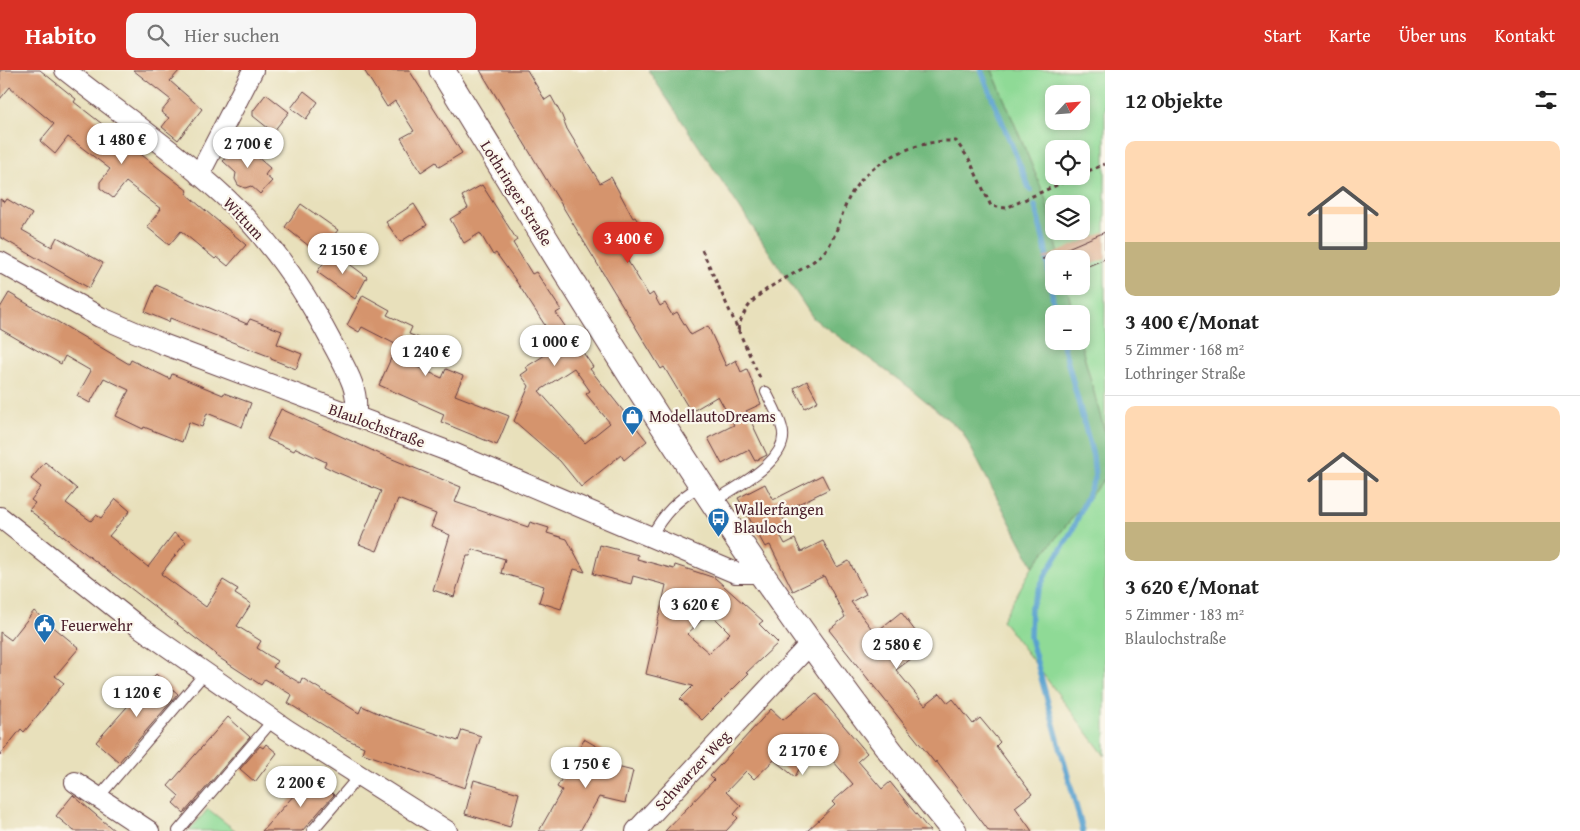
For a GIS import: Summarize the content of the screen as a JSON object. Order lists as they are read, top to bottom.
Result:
{
  "streets": {
    "street": [
      "Lothringer Straße",
      "Wittum",
      "Blaulochstraße",
      "Schwarzer Weg"
    ]
  },
  "crossings": [
    ["Lothringer Straße", "Blaulochstraße"],
    ["Lothringer Straße", "Schwarzer Weg"],
    ["Wittum", "Blaulochstraße"]
  ],
  "places": {
    "shop": ["ModellautoDreams"],
    "bus stop": ["Wallerfangen Blauloch"],
    "public building": ["Feuerwehr"]
  },
  "north": "top right",
  "page": {
    "header": "Habito",
    "search": "Hier suchen",
    "nav": [
      "Start",
      "Karte",
      "Über uns",
      "Kontakt"
    ],
    "heading": "12 Objekte",
    "map_buttons": ["+", "−"],
    "price": [
      "1 480 €",
      "2 700 €",
      "3 400 €",
      "2 150 €",
      "1 000 €",
      "1 240 €",
      "3 620 €",
      "2 580 €",
      "1 120 €",
      "2 170 €",
      "1 750 €",
      "2 200 €"
    ],
    "list": [
      {
        "name": "3 400 €/Monat",
        "note": "5 Zimmer · 168 m² · Lothringer Straße"
      },
      {
        "name": "3 620 €/Monat",
        "note": "5 Zimmer · 183 m² · Blaulochstraße"
      }
    ]
  }
}
